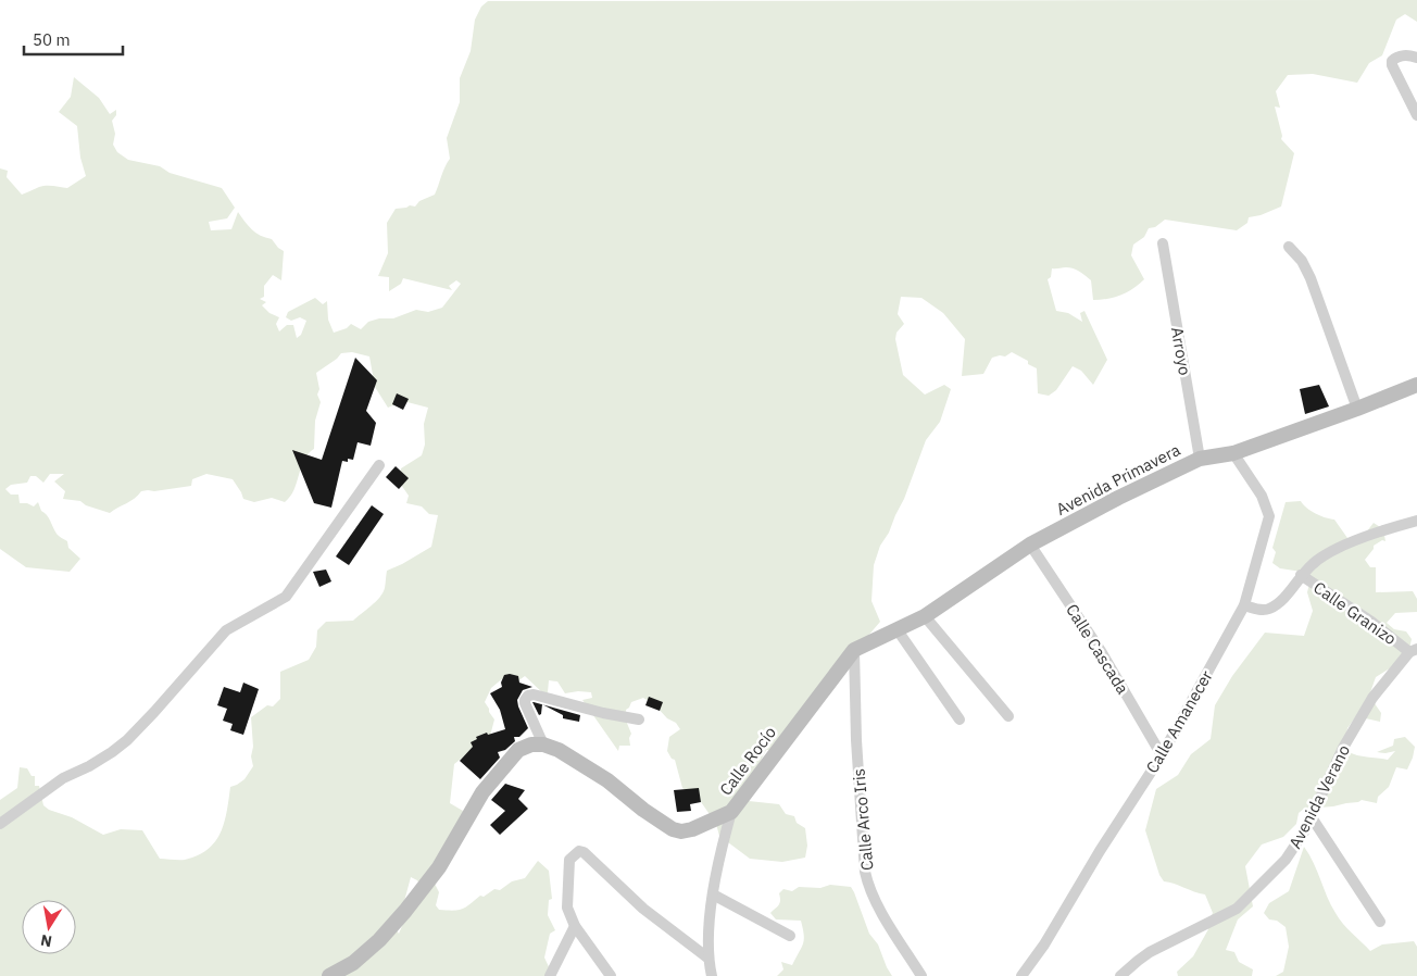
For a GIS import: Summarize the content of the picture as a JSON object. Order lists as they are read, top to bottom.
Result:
{
  "streets": {
    "street": [
      "Arroyo",
      "Avenida Primavera",
      "Calle Granizo",
      "Calle Cascada",
      "Calle Amanecer",
      "Calle Rocío",
      "Avenida Verano",
      "Calle Arco Iris"
    ]
  },
  "crossings": [
    ["Arroyo", "Avenida Primavera"],
    ["Avenida Primavera", "Calle Cascada"],
    ["Avenida Primavera", "Calle Amanecer"],
    ["Avenida Primavera", "Calle Rocío"],
    ["Avenida Primavera", "Calle Arco Iris"],
    ["Calle Granizo", "Avenida Verano"],
    ["Calle Cascada", "Calle Amanecer"],
    ["Calle Rocío", "Calle Arco Iris"]
  ],
  "scale_bar": "50 m",
  "north": "bottom"
}
